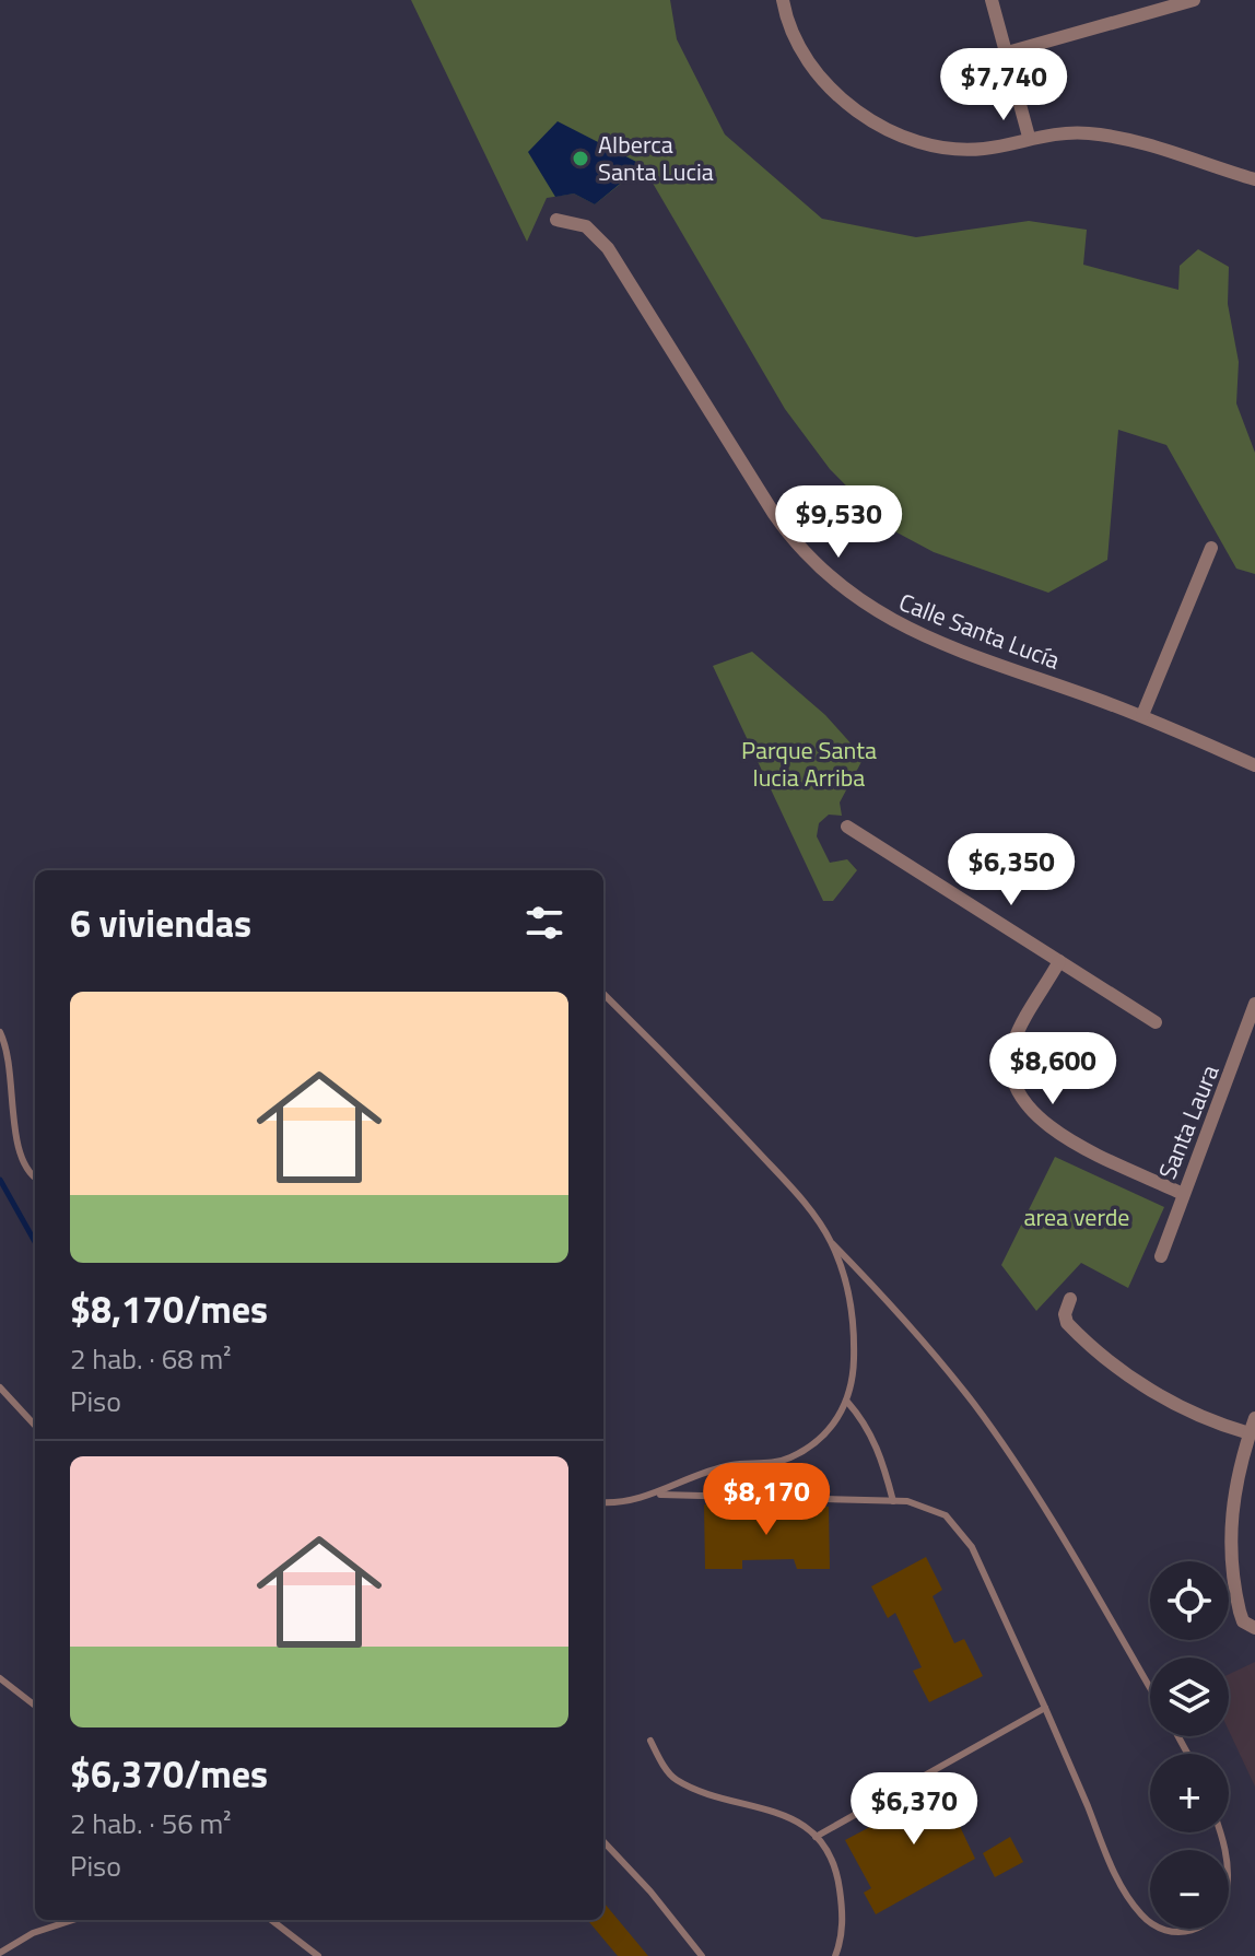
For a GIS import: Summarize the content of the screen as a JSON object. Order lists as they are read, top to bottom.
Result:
{
  "streets": {
    "street": ["Calle Santa Lucía", "Santa Laura"]
  },
  "parks": ["Parque Santa lucia Arriba", "area verde"],
  "places": ["Alberca Santa Lucia"],
  "page": {
    "price": [
      "$7,740",
      "$9,530",
      "$6,350",
      "$8,600",
      "$8,170",
      "$6,370"
    ],
    "heading": "6 viviendas",
    "list": [
      {
        "name": "$8,170/mes",
        "note": "2 hab. · 68 m² · Piso"
      },
      {
        "name": "$6,370/mes",
        "note": "2 hab. · 56 m² · Piso"
      }
    ],
    "map_buttons": ["+", "−"]
  }
}
